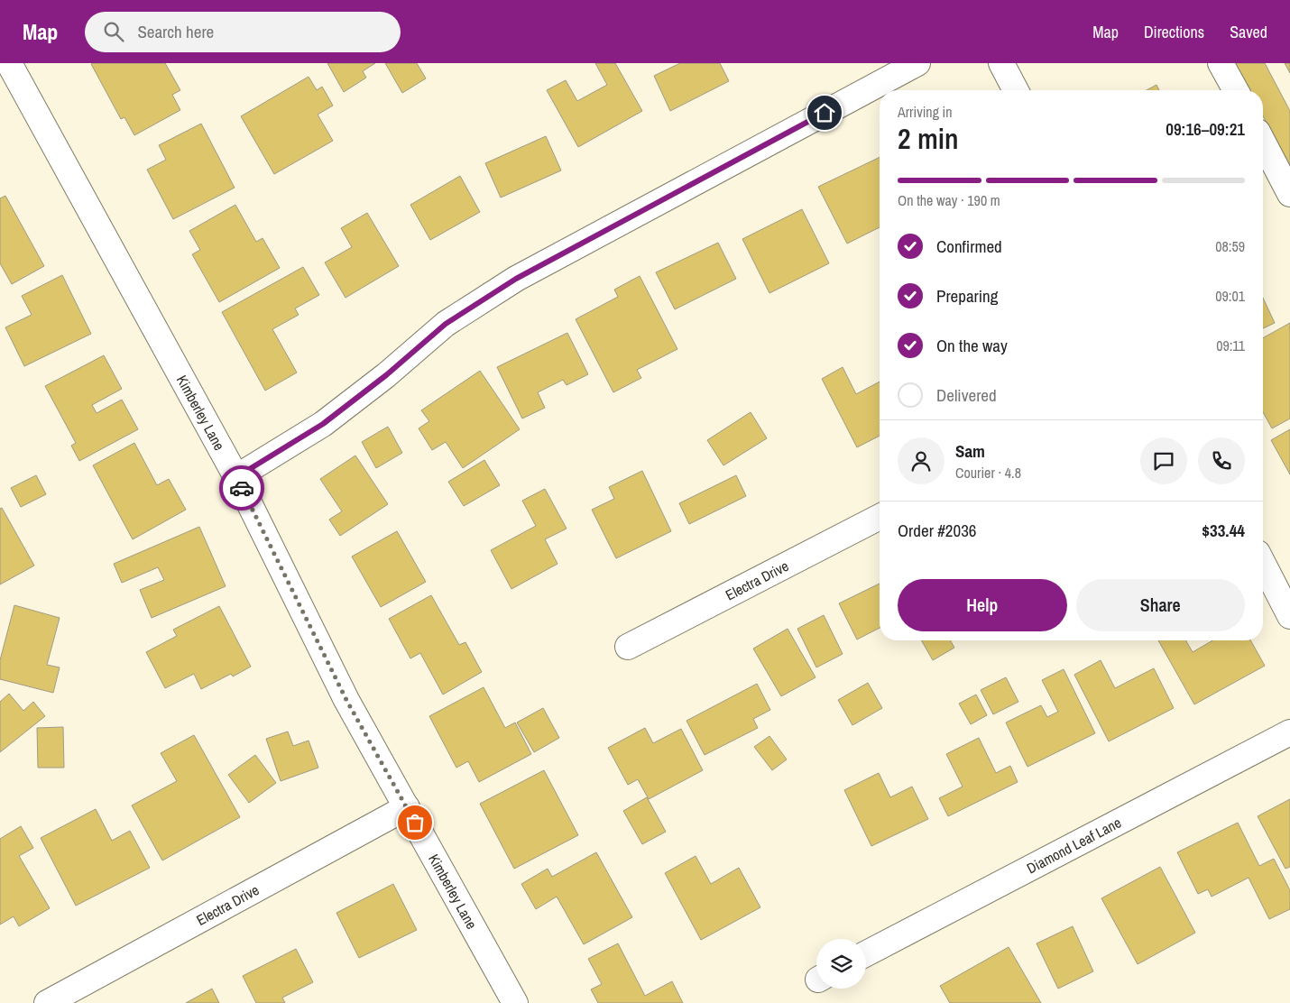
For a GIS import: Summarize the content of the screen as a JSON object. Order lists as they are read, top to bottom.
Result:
{
  "streets": {
    "street": ["Kimberley Lane", "Electra Drive", "Diamond Leaf Lane"]
  },
  "crossings": [
    ["Kimberley Lane", "Electra Drive"]
  ],
  "page": {
    "header": "Map",
    "search": "Search here",
    "nav": ["Map", "Directions", "Saved"],
    "heading": ["2 min", "Arriving in", "09:16–09:21"],
    "panel": [
      "Sam",
      "Courier · 4.8",
      "Order #2036",
      "$33.44"
    ],
    "bar": "On the way · 190 m",
    "list": [
      ["Confirmed", "08:59"],
      ["Preparing", "09:01"],
      ["On the way", "09:11"],
      "Delivered"
    ],
    "buttons": ["Help", "Share"]
  }
}
